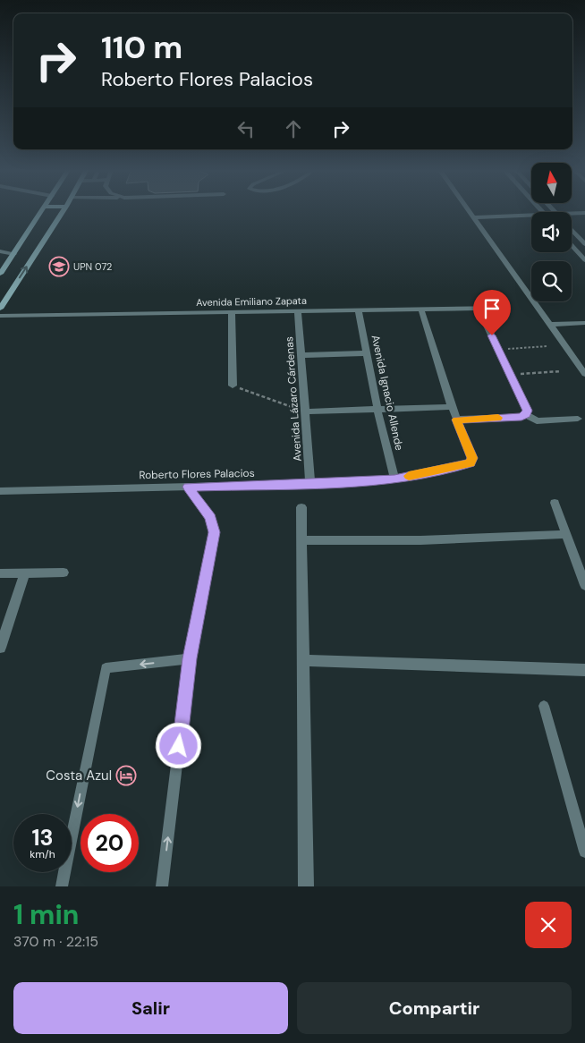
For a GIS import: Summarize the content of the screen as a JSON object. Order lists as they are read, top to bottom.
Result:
{
  "streets": {
    "street": [
      "Avenida Emiliano Zapata",
      "Avenida Ignacio Allende",
      "Avenida Lázaro Cárdenas",
      "Roberto Flores Palacios"
    ]
  },
  "crossings": [
    ["Avenida Emiliano Zapata", "Avenida Ignacio Allende"],
    ["Avenida Emiliano Zapata", "Avenida Lázaro Cárdenas"],
    ["Avenida Ignacio Allende", "Roberto Flores Palacios"],
    ["Avenida Lázaro Cárdenas", "Roberto Flores Palacios"]
  ],
  "places": {
    "school or university": ["UPN 072"],
    "hotel": ["Costa Azul"]
  },
  "north": "top",
  "page": {
    "turn": ["110 m", "Roberto Flores Palacios"],
    "speed": "13 km/h",
    "limit": "20",
    "heading": ["1 min", "370 m · 22:15"],
    "buttons": ["Salir", "Compartir"]
  }
}
